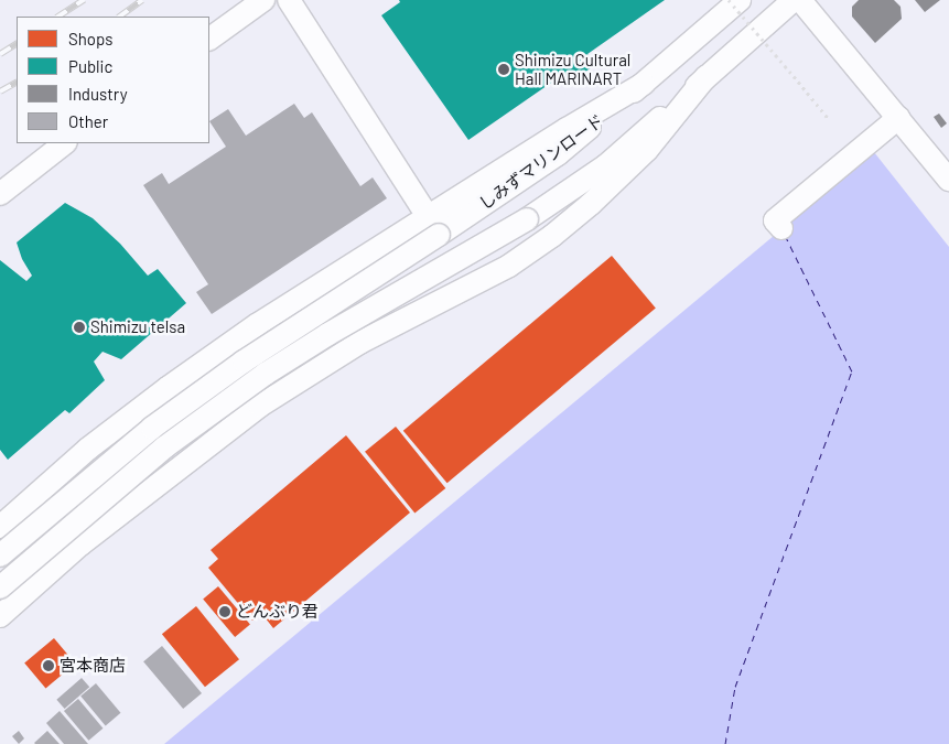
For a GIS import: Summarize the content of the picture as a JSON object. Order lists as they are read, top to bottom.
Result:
{
  "streets": {
    "street": ["しみずマリンロード"]
  },
  "places": [
    "Shimizu Cultural Hall MARINART",
    "Shimizu telsa",
    "どんぶり君",
    "宮本商店"
  ],
  "legend": [
    "Shops",
    "Public",
    "Industry",
    "Other"
  ]
}
